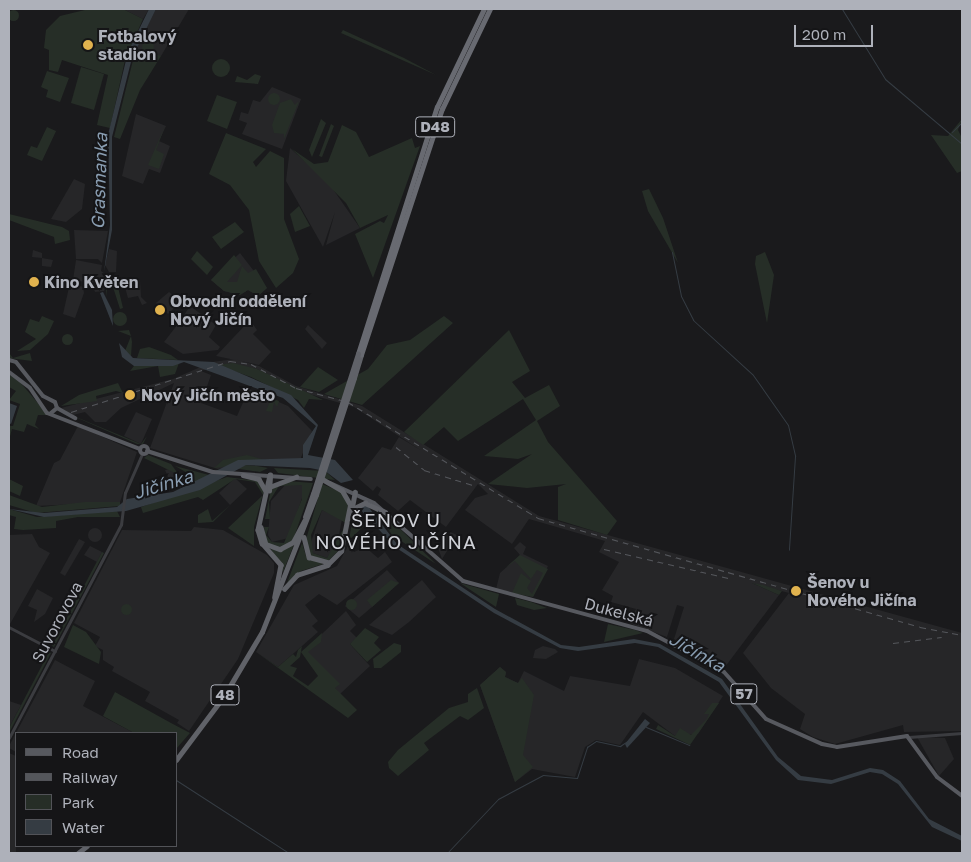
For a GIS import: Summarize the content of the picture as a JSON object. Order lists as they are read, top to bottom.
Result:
{
  "streets": {
    "highway": ["D48", "48"],
    "main road": ["Dukelská", "57"],
    "street": ["Suvorovova"]
  },
  "crossings": [
    ["D48", "48"],
    ["Dukelská", "57"]
  ],
  "districts": ["ŠENOV U NOVÉHO JIČÍNA"],
  "water": ["Grasmanka", "Jičínka"],
  "places": [
    "Fotbalový stadion",
    "Kino Květen",
    "Obvodní oddělení Nový Jičín",
    "Nový Jičín město",
    "Šenov u Nového Jičína"
  ],
  "legend": [
    "Road",
    "Railway",
    "Park",
    "Water"
  ],
  "scale_bar": "200 m"
}
